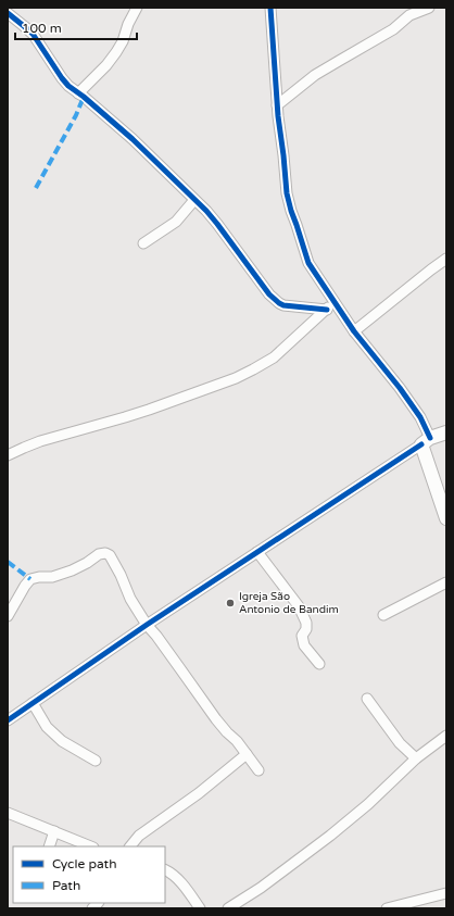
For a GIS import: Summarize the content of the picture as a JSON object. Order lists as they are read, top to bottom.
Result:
{
  "places": ["Igreja São Antonio de Bandim"],
  "legend": ["Cycle path", "Path"],
  "scale_bar": "100 m"
}
